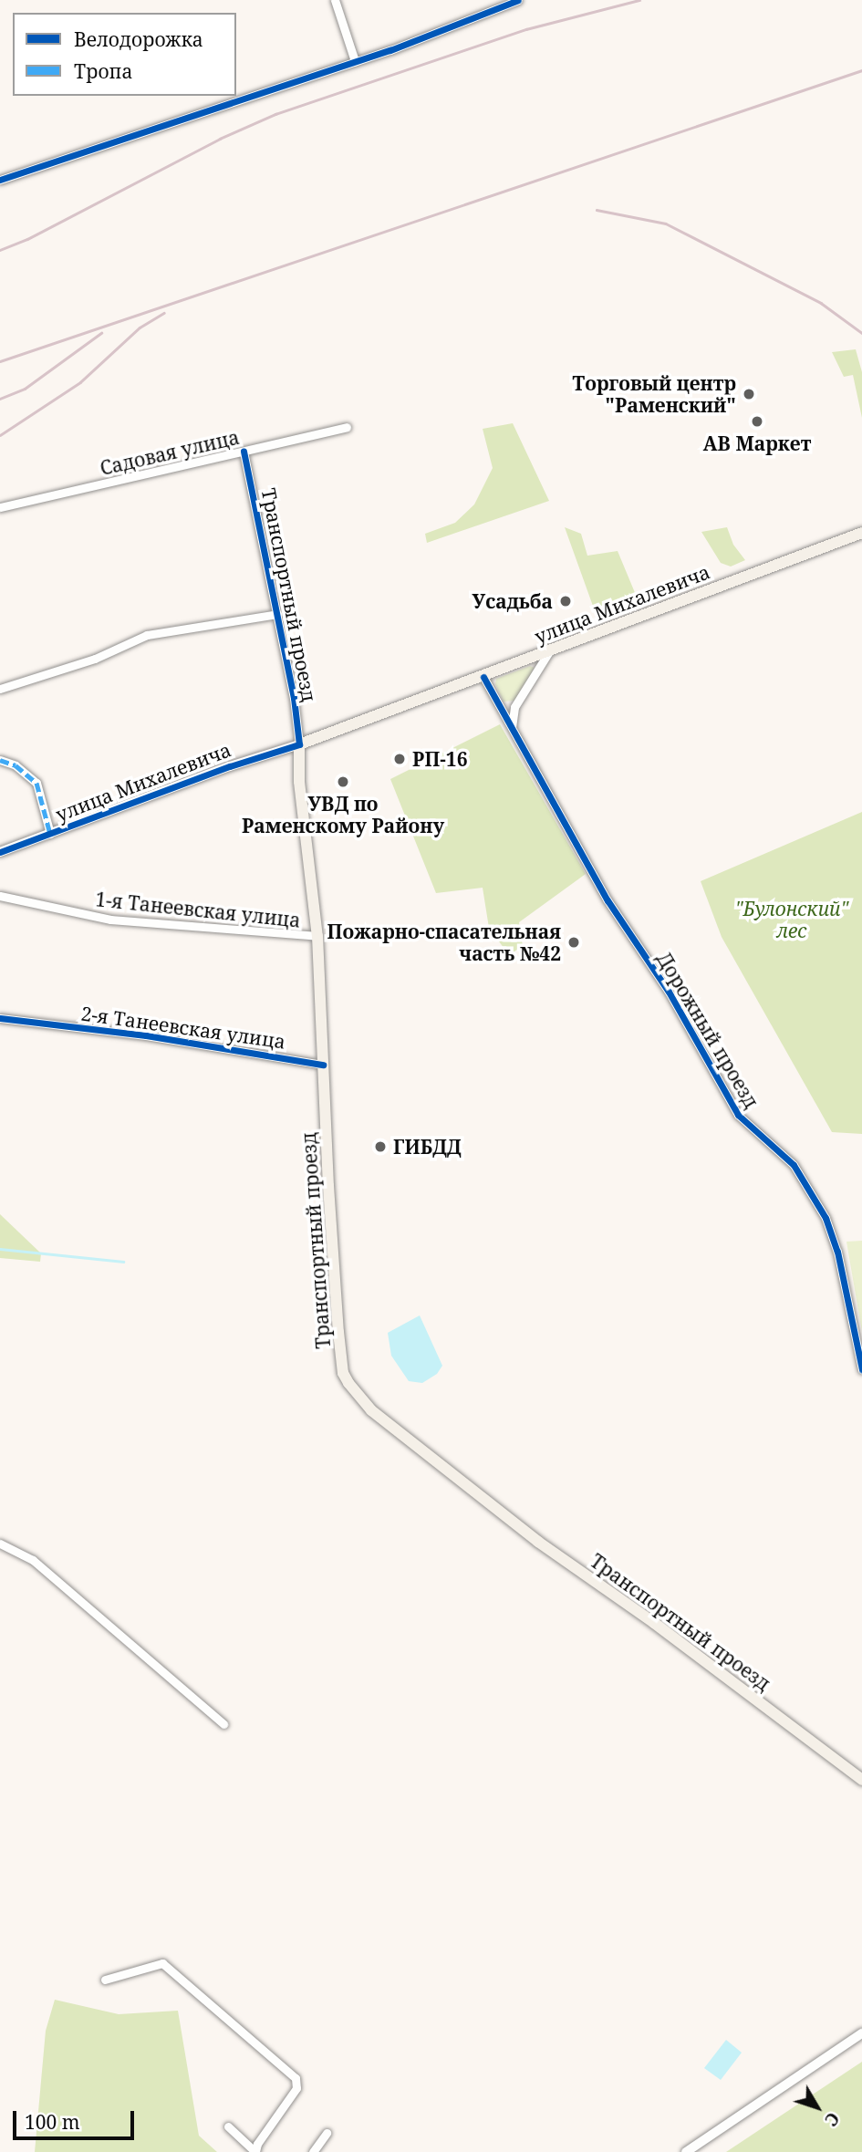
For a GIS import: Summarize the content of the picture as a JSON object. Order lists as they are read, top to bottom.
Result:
{
  "streets": {
    "main road": ["Транспортный проезд", "улица Михалевича"],
    "street": [
      "Садовая улица",
      "1-я Танеевская улица",
      "2-я Танеевская улица",
      "Дорожный проезд"
    ]
  },
  "crossings": [
    ["Садовая улица", "Транспортный проезд"],
    ["Транспортный проезд", "улица Михалевича"],
    ["Транспортный проезд", "1-я Танеевская улица"],
    ["Транспортный проезд", "2-я Танеевская улица"],
    ["улица Михалевича", "Дорожный проезд"]
  ],
  "parks": ["\"Булонский\" лес"],
  "places": [
    "Торговый центр \"Раменский\"",
    "АВ Маркет",
    "Усадьба",
    "РП-16",
    "УВД по Раменскому Району",
    "Пожарно-спасательная часть №42",
    "ГИБДД"
  ],
  "legend": ["Велодорожка", "Тропа"],
  "scale_bar": "100 m",
  "north": "bottom right"
}
